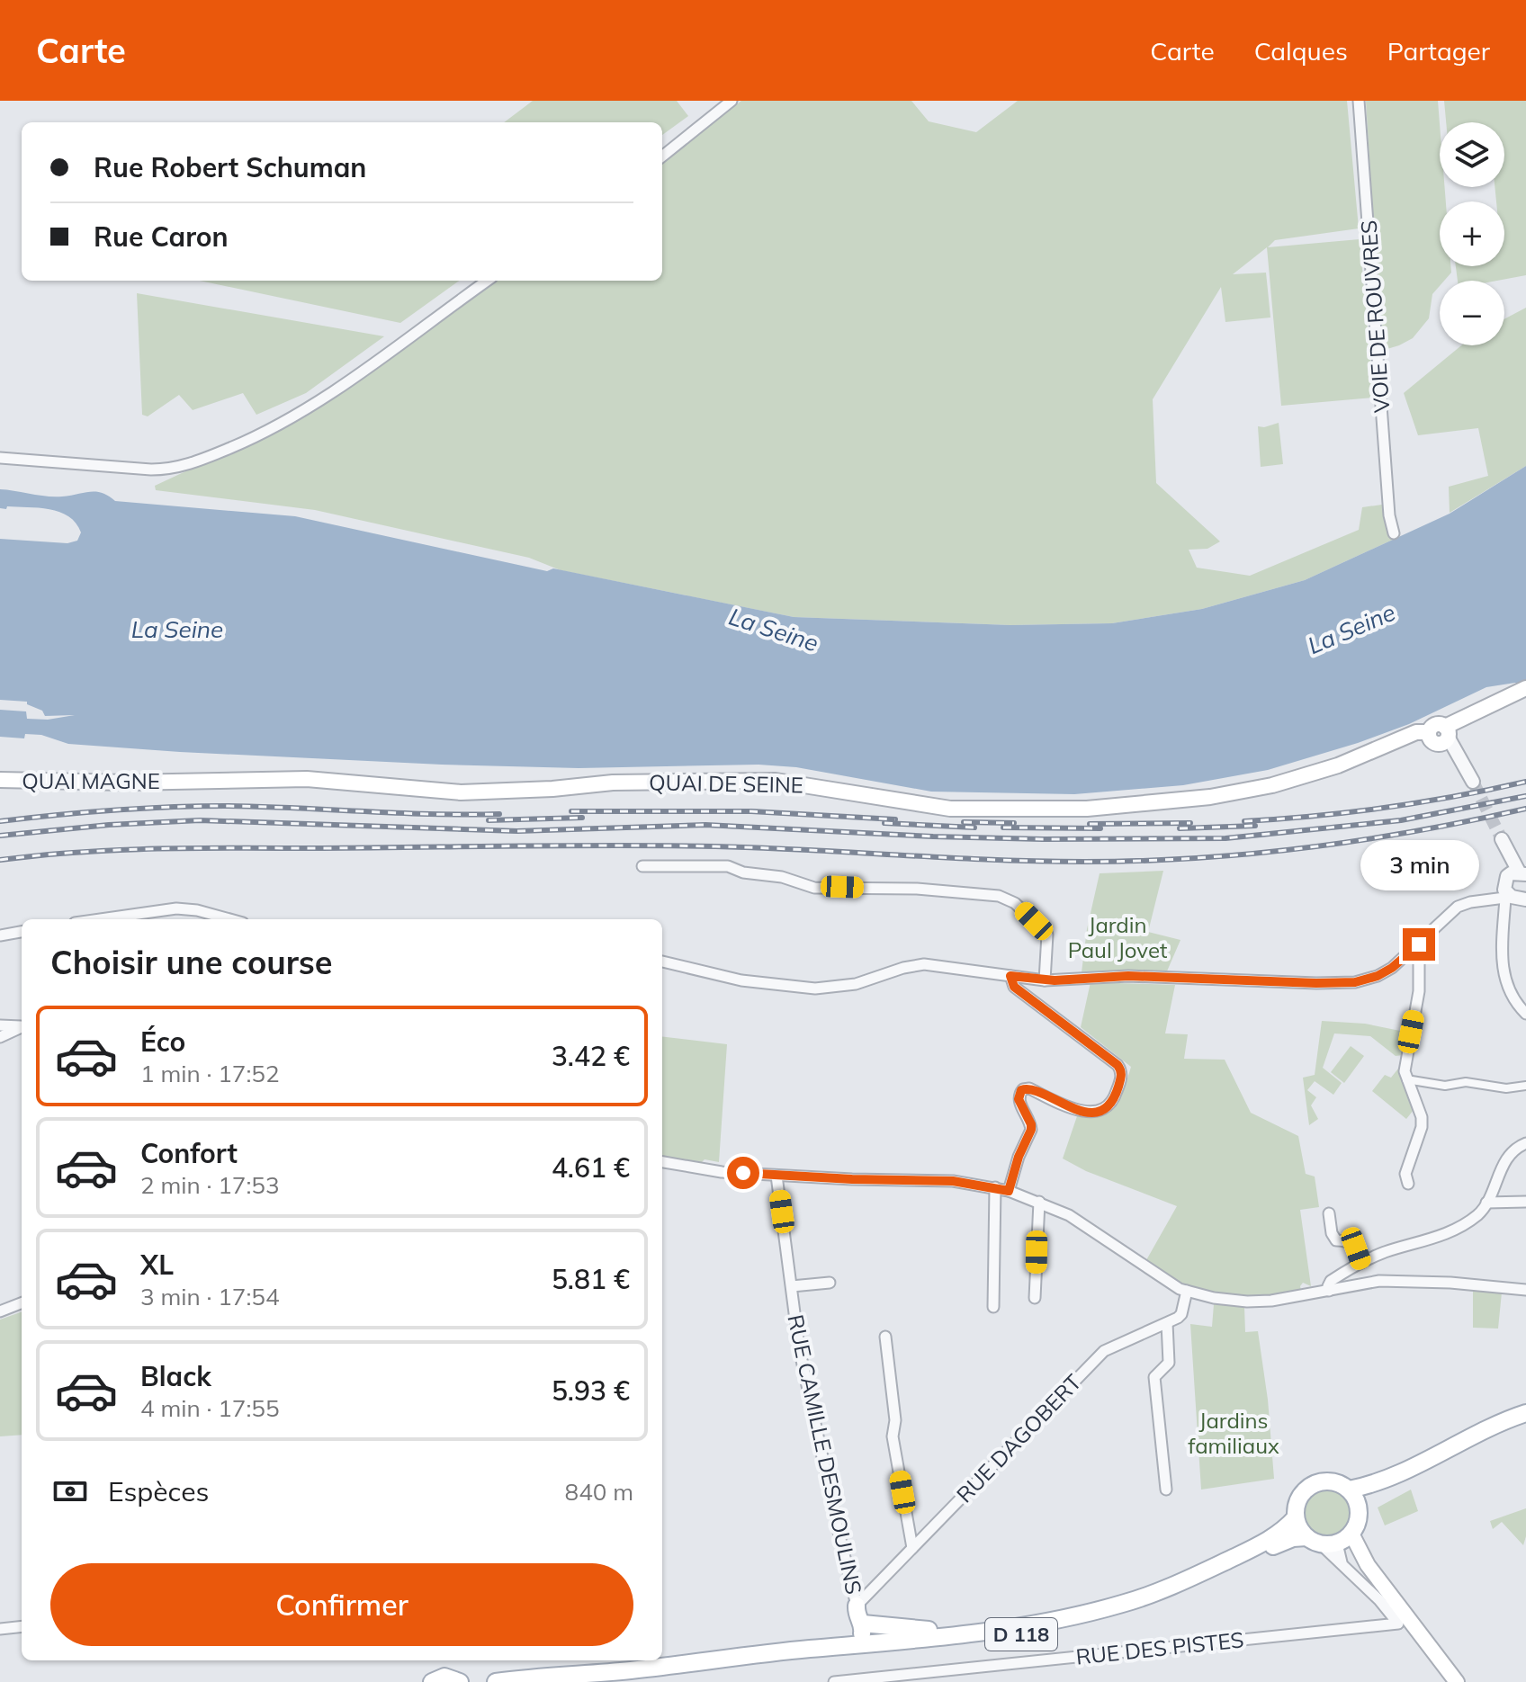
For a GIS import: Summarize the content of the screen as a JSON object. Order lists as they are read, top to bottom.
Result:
{
  "streets": {
    "main road": ["QUAI MAGNE", "QUAI DE SEINE", "D 118"],
    "street": [
      "VOIE DE ROUVRES",
      "RUE DAGOBERT",
      "RUE CAMILLE DESMOULINS",
      "RUE DES PISTES"
    ]
  },
  "crossings": [
    ["QUAI MAGNE", "QUAI DE SEINE"],
    ["RUE DAGOBERT", "RUE CAMILLE DESMOULINS"]
  ],
  "water": ["La Seine"],
  "parks": ["Jardin Paul Jovet", "Jardins familiaux"],
  "page": {
    "header": "Carte",
    "nav": ["Carte", "Calques", "Partager"],
    "map_buttons": ["+", "−"],
    "banner": ["Rue Robert Schuman", "Rue Caron"],
    "bubble": "3 min",
    "heading": "Choisir une course",
    "list": [
      {
        "name": "Éco",
        "note": "1 min · 17:52",
        "value": "3.42 €"
      },
      {
        "name": "Confort",
        "note": "2 min · 17:53",
        "value": "4.61 €"
      },
      {
        "name": "XL",
        "note": "3 min · 17:54",
        "value": "5.81 €"
      },
      {
        "name": "Black",
        "note": "4 min · 17:55",
        "value": "5.93 €"
      }
    ],
    "pay": ["Espèces", "840 m"],
    "buttons": "Confirmer"
  }
}
